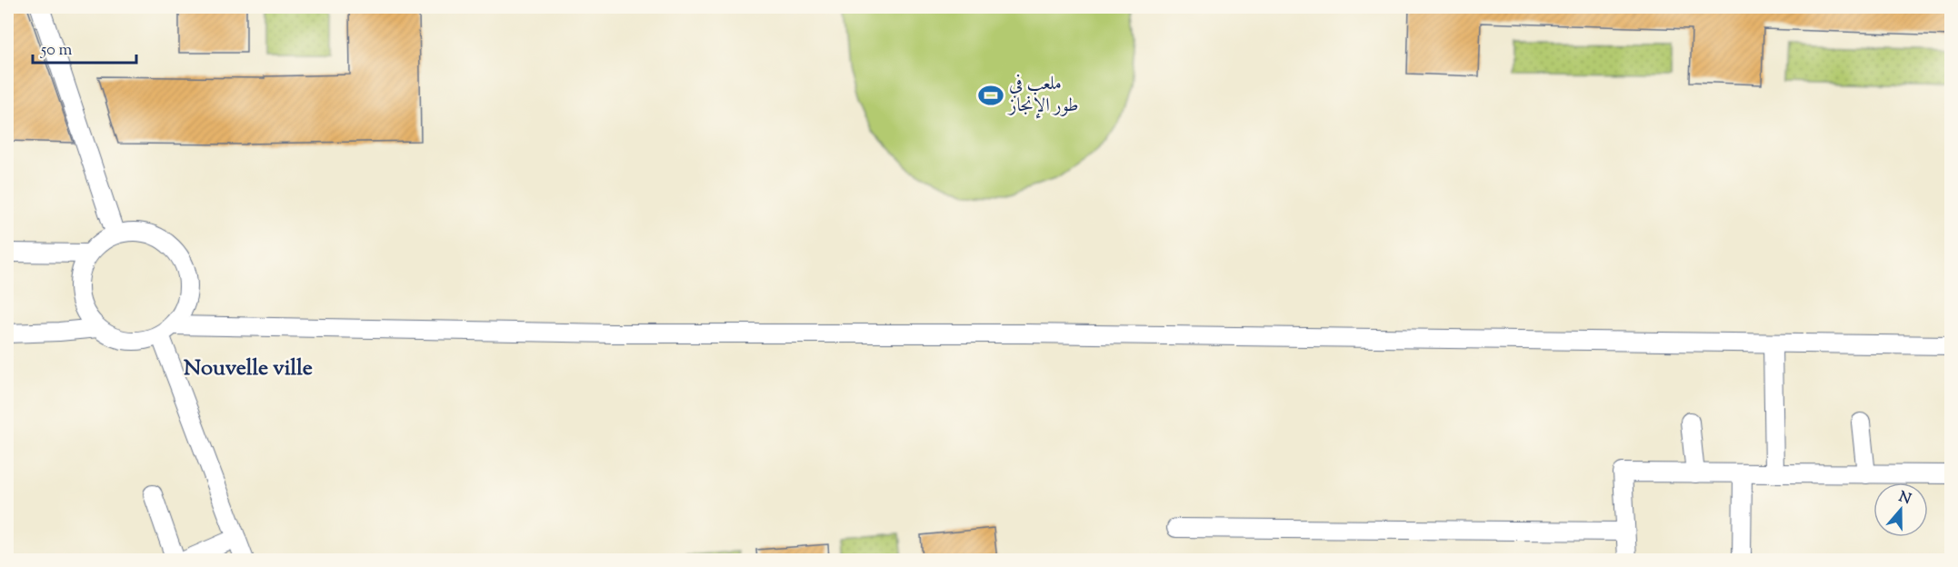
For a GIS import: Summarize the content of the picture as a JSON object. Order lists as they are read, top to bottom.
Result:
{
  "districts": ["Nouvelle ville"],
  "places": {
    "sports": ["ملعب في طور الإنجاز"]
  },
  "scale_bar": "50 m",
  "north": "top"
}
